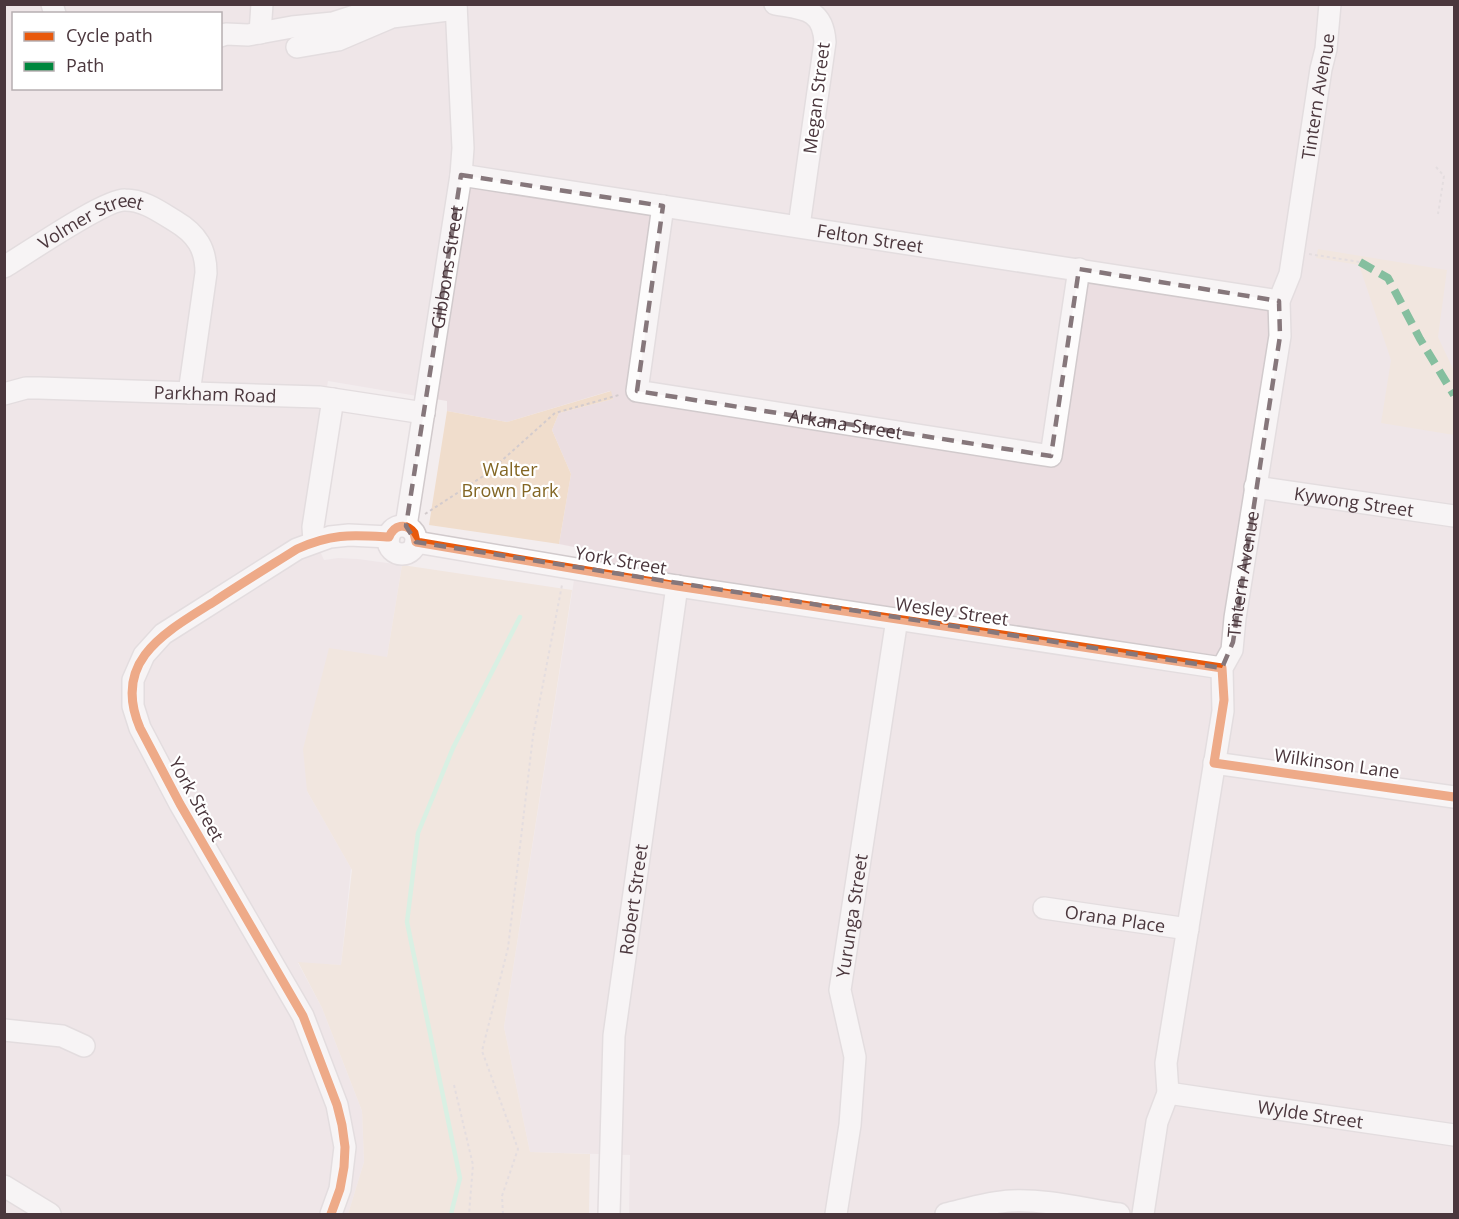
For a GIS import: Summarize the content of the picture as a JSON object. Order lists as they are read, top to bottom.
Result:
{
  "streets": {
    "street": [
      "Tintern Avenue",
      "Megan Street",
      "Volmer Street",
      "Felton Street",
      "Gibbons Street",
      "Parkham Road",
      "Arkana Street",
      "Kywong Street",
      "York Street",
      "Wesley Street",
      "Wilkinson Lane",
      "Robert Street",
      "Yurunga Street",
      "Orana Place",
      "Wylde Street"
    ]
  },
  "crossings": [
    ["Tintern Avenue", "Felton Street"],
    ["Tintern Avenue", "Kywong Street"],
    ["Tintern Avenue", "Wesley Street"],
    ["Tintern Avenue", "Wilkinson Lane"],
    ["Tintern Avenue", "Orana Place"],
    ["Tintern Avenue", "Wylde Street"],
    ["Megan Street", "Felton Street"],
    ["Volmer Street", "Parkham Road"],
    ["Felton Street", "Gibbons Street"],
    ["Felton Street", "Arkana Street"],
    ["Gibbons Street", "Parkham Road"],
    ["Gibbons Street", "York Street"],
    ["York Street", "Wesley Street"],
    ["York Street", "Robert Street"],
    ["Wesley Street", "Robert Street"],
    ["Wesley Street", "Yurunga Street"]
  ],
  "parks": ["Walter Brown Park"],
  "legend": ["Cycle path", "Path"]
}
